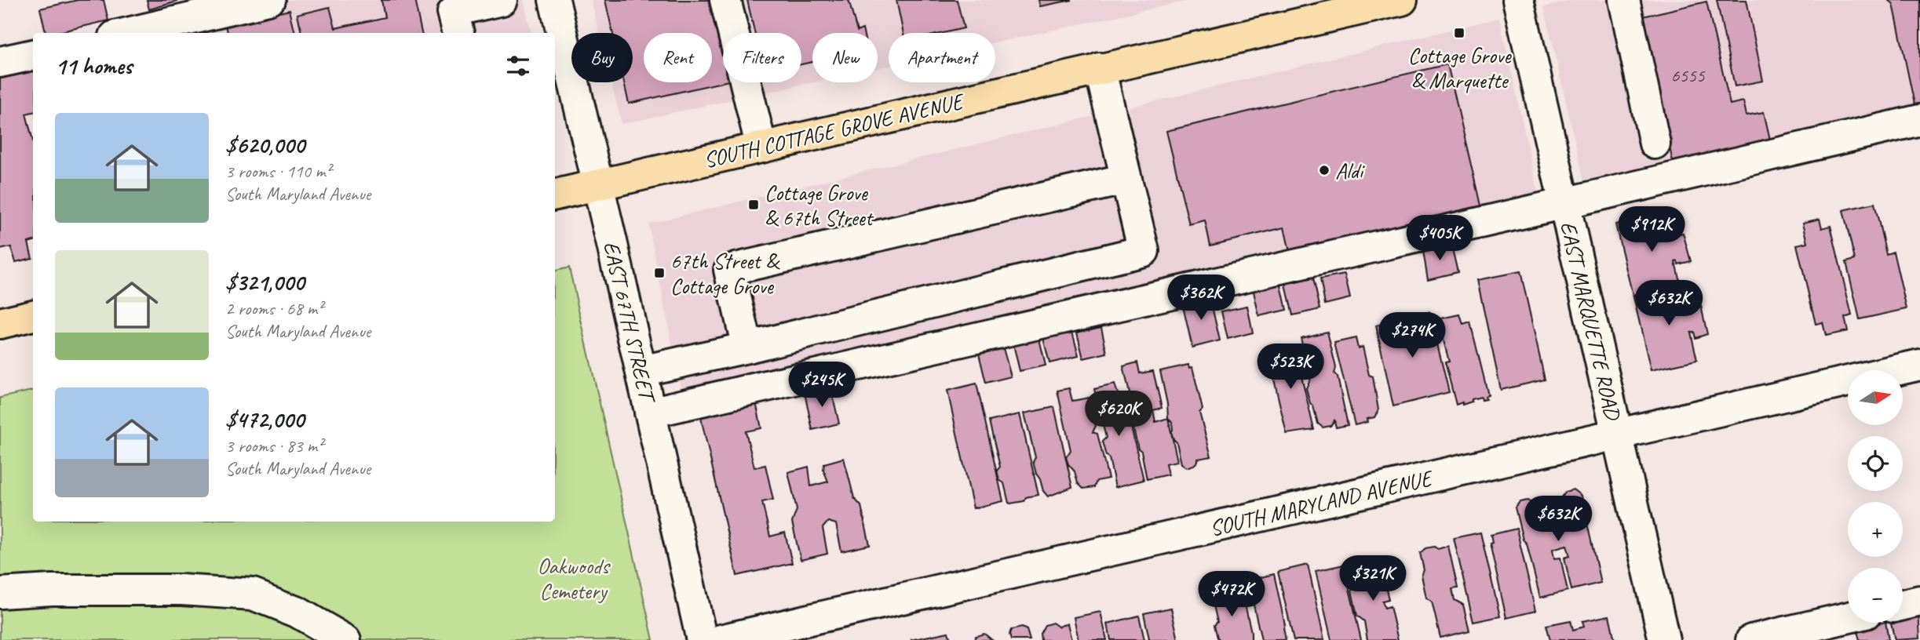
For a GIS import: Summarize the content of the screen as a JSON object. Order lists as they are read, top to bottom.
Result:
{
  "streets": {
    "main road": ["SOUTH COTTAGE GROVE AVENUE"],
    "street": ["EAST 67TH STREET", "EAST MARQUETTE ROAD", "SOUTH MARYLAND AVENUE"]
  },
  "crossings": [
    ["SOUTH COTTAGE GROVE AVENUE", "EAST 67TH STREET"],
    ["EAST MARQUETTE ROAD", "SOUTH MARYLAND AVENUE"]
  ],
  "parks": ["Oakwoods Cemetery"],
  "places": {
    "transit": ["Cottage Grove & Marquette", "Cottage Grove & 67th Street", "67th Street & Cottage Grove"],
    "other": ["Aldi"]
  },
  "house_numbers": ["6555"],
  "north": "right",
  "page": {
    "chip": [
      "Buy",
      "Rent",
      "Filters",
      "New",
      "Apartment"
    ],
    "heading": "11 homes",
    "list": [
      {
        "name": "$620,000",
        "note": "3 rooms · 110 m² · South Maryland Avenue"
      },
      {
        "name": "$321,000",
        "note": "2 rooms · 68 m² · South Maryland Avenue"
      },
      {
        "name": "$472,000",
        "note": "3 rooms · 83 m² · South Maryland Avenue"
      }
    ],
    "price": [
      "$912K",
      "$405K",
      "$362K",
      "$632K",
      "$274K",
      "$523K",
      "$245K",
      "$620K",
      "$632K",
      "$321K",
      "$472K"
    ],
    "map_buttons": ["+", "−"]
  }
}
